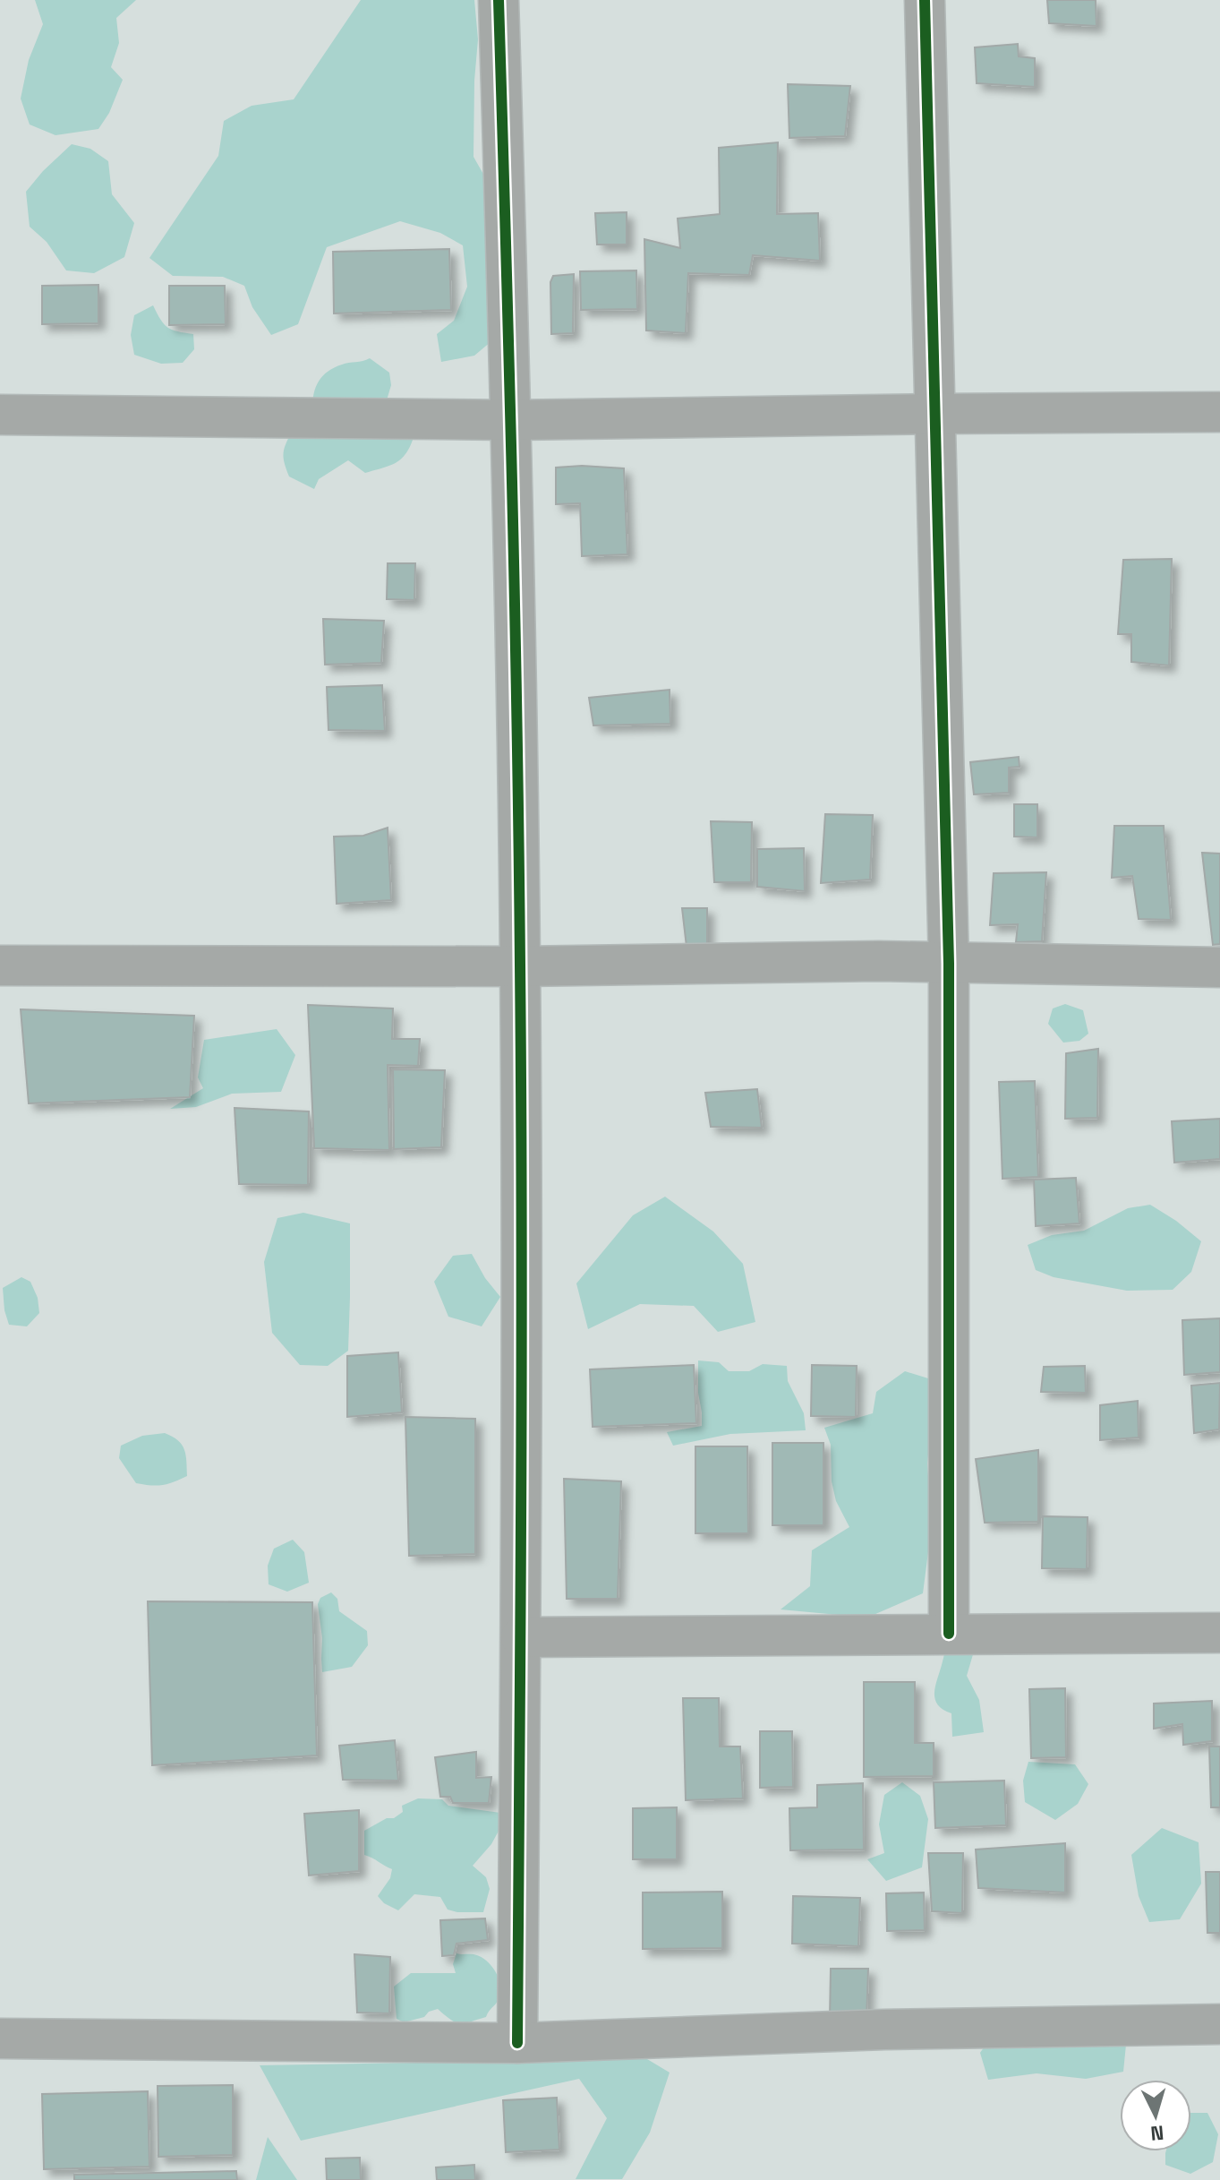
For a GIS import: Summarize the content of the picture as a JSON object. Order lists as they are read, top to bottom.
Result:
{
  "north": "bottom"
}
